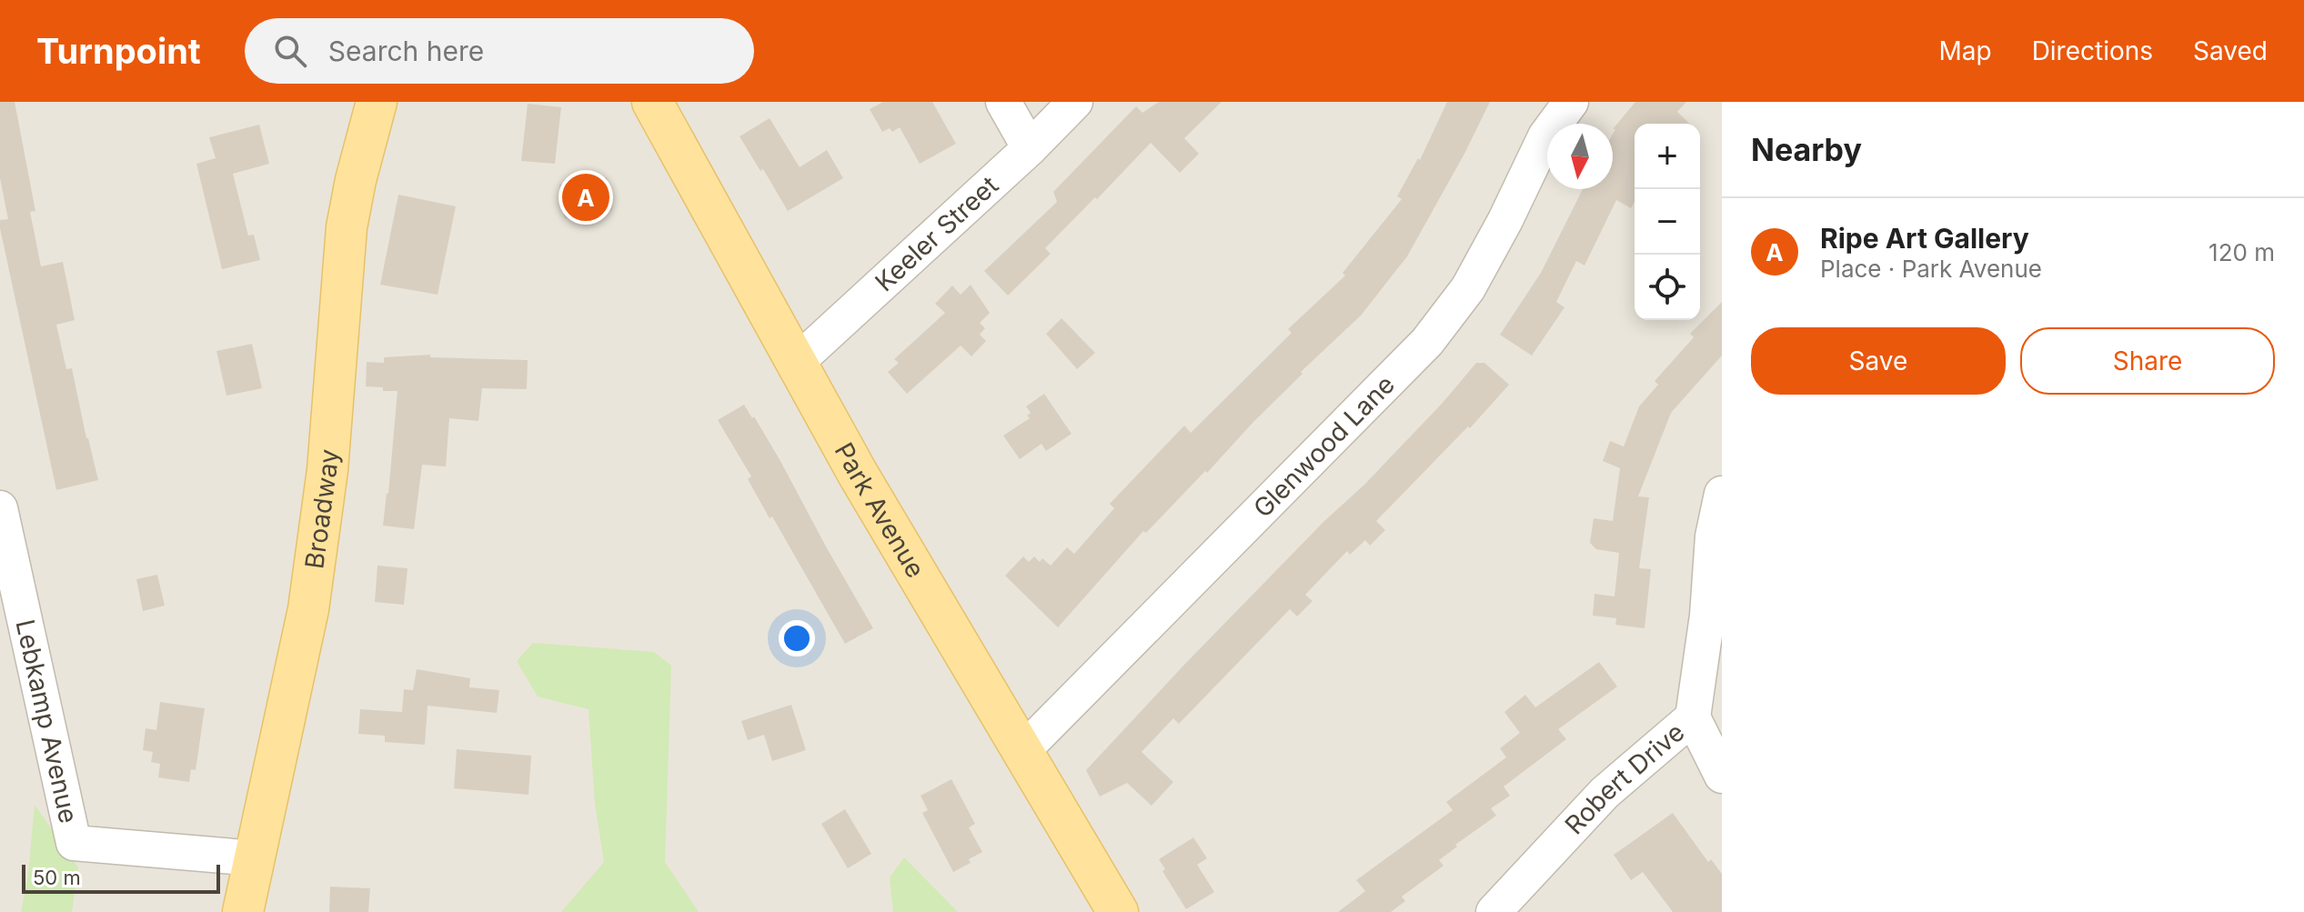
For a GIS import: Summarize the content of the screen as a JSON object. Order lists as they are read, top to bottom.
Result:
{
  "streets": {
    "main road": ["Broadway", "Park Avenue"],
    "street": [
      "Keeler Street",
      "Glenwood Lane",
      "Lebkamp Avenue",
      "Robert Drive"
    ]
  },
  "crossings": [
    ["Keeler Street", "Park Avenue"],
    ["Glenwood Lane", "Park Avenue"],
    ["Broadway", "Lebkamp Avenue"]
  ],
  "scale_bar": "50 m",
  "north": "bottom",
  "page": {
    "header": "Turnpoint",
    "search": "Search here",
    "nav": ["Map", "Directions", "Saved"],
    "heading": "Nearby",
    "map_buttons": ["+", "−"],
    "pins": "A",
    "list": [
      {
        "mark": "A",
        "name": "Ripe Art Gallery",
        "note": "Place · Park Avenue",
        "value": "120 m"
      }
    ],
    "buttons": ["Save", "Share"],
    "scale": "50 m"
  }
}
